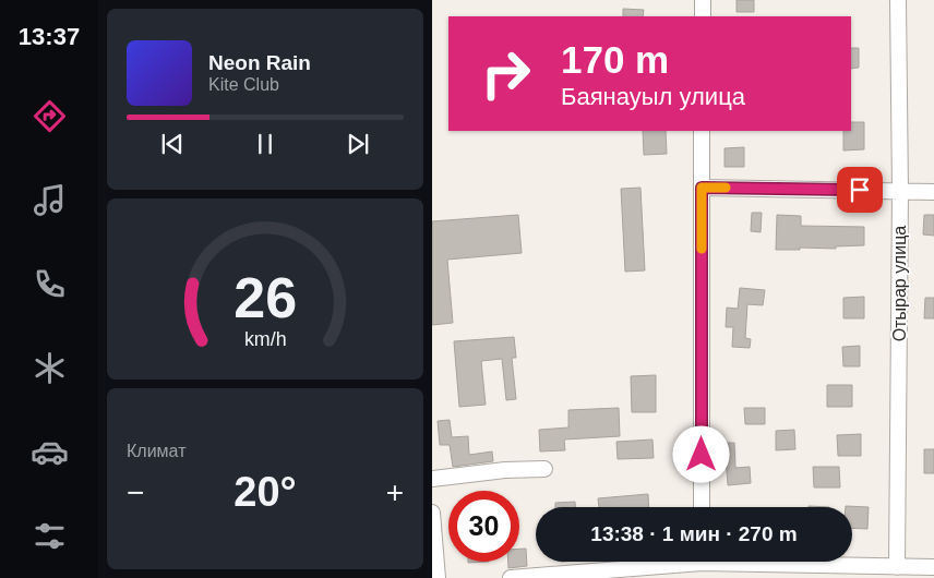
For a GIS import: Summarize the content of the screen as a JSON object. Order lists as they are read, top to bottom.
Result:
{
  "streets": {
    "street": ["Отырар улица"]
  },
  "page": {
    "tabs": "13:37",
    "turn": ["170 m", "Баянауыл улица"],
    "song": ["Neon Rain", "Kite Club"],
    "tile": "Климат",
    "heat": ["−", "20°", "+"],
    "limit": "30",
    "trip": "13:38 · 1 мин · 270 m",
    "gauge": ["26", "km/h"]
  }
}
